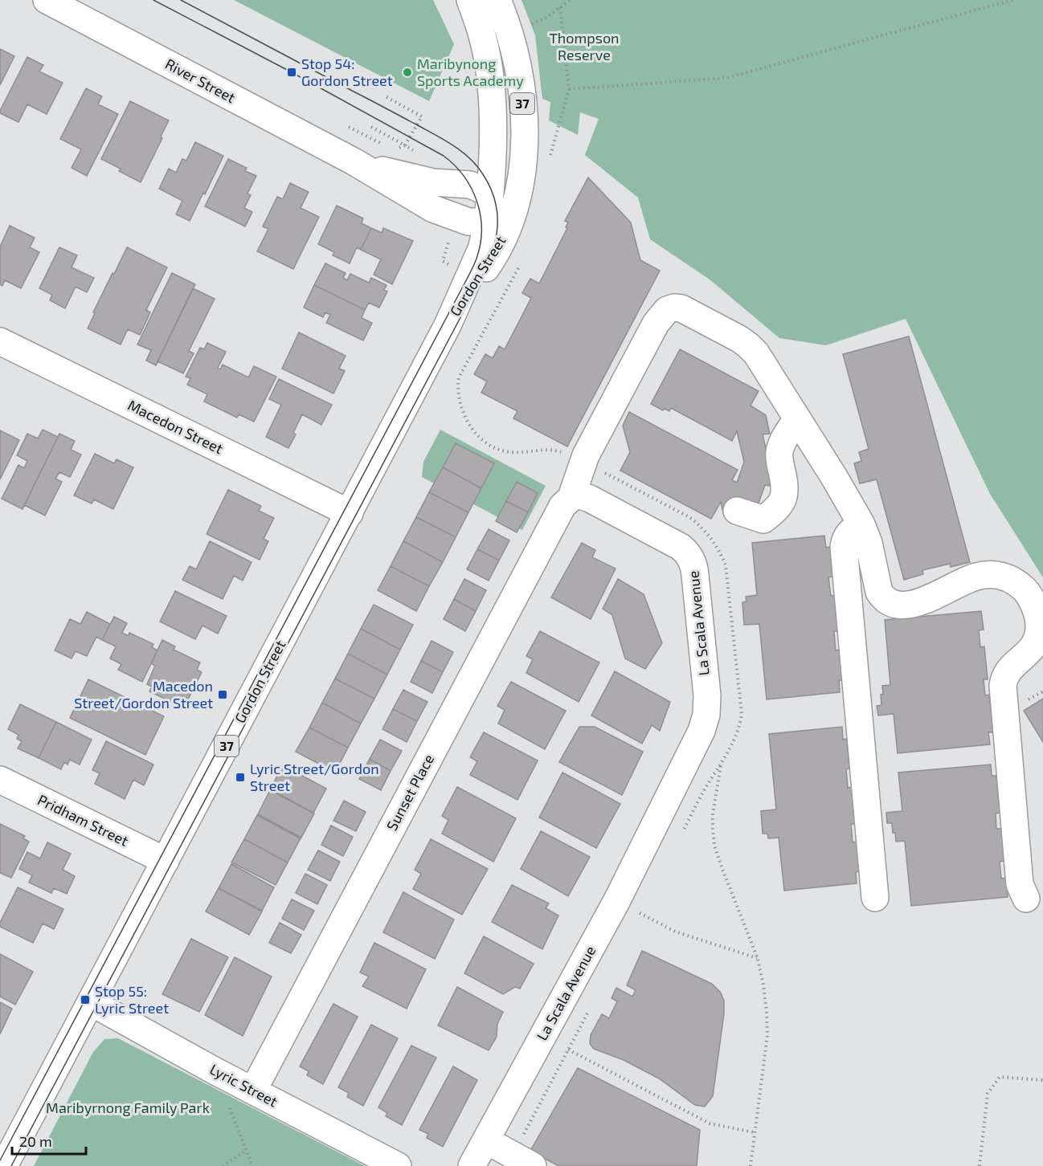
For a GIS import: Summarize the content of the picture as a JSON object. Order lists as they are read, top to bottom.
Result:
{
  "streets": {
    "street": [
      "River Street",
      "37",
      "Gordon Street",
      "Macedon Street",
      "La Scala Avenue",
      "Sunset Place",
      "Pridham Street",
      "Lyric Street"
    ]
  },
  "crossings": [
    ["River Street", "37"],
    ["River Street", "Gordon Street"],
    ["37", "Gordon Street"],
    ["Gordon Street", "Macedon Street"],
    ["Gordon Street", "Pridham Street"],
    ["Gordon Street", "Lyric Street"],
    ["La Scala Avenue", "Sunset Place"],
    ["Sunset Place", "Lyric Street"]
  ],
  "parks": ["Thompson Reserve", "Maribyrnong Family Park"],
  "places": {
    "transit": [
      "Stop 54: Gordon Street",
      "Macedon Street/Gordon Street",
      "Lyric Street/Gordon Street",
      "Stop 55: Lyric Street"
    ],
    "other": ["Maribynong Sports Academy"]
  },
  "scale_bar": "20 m"
}
